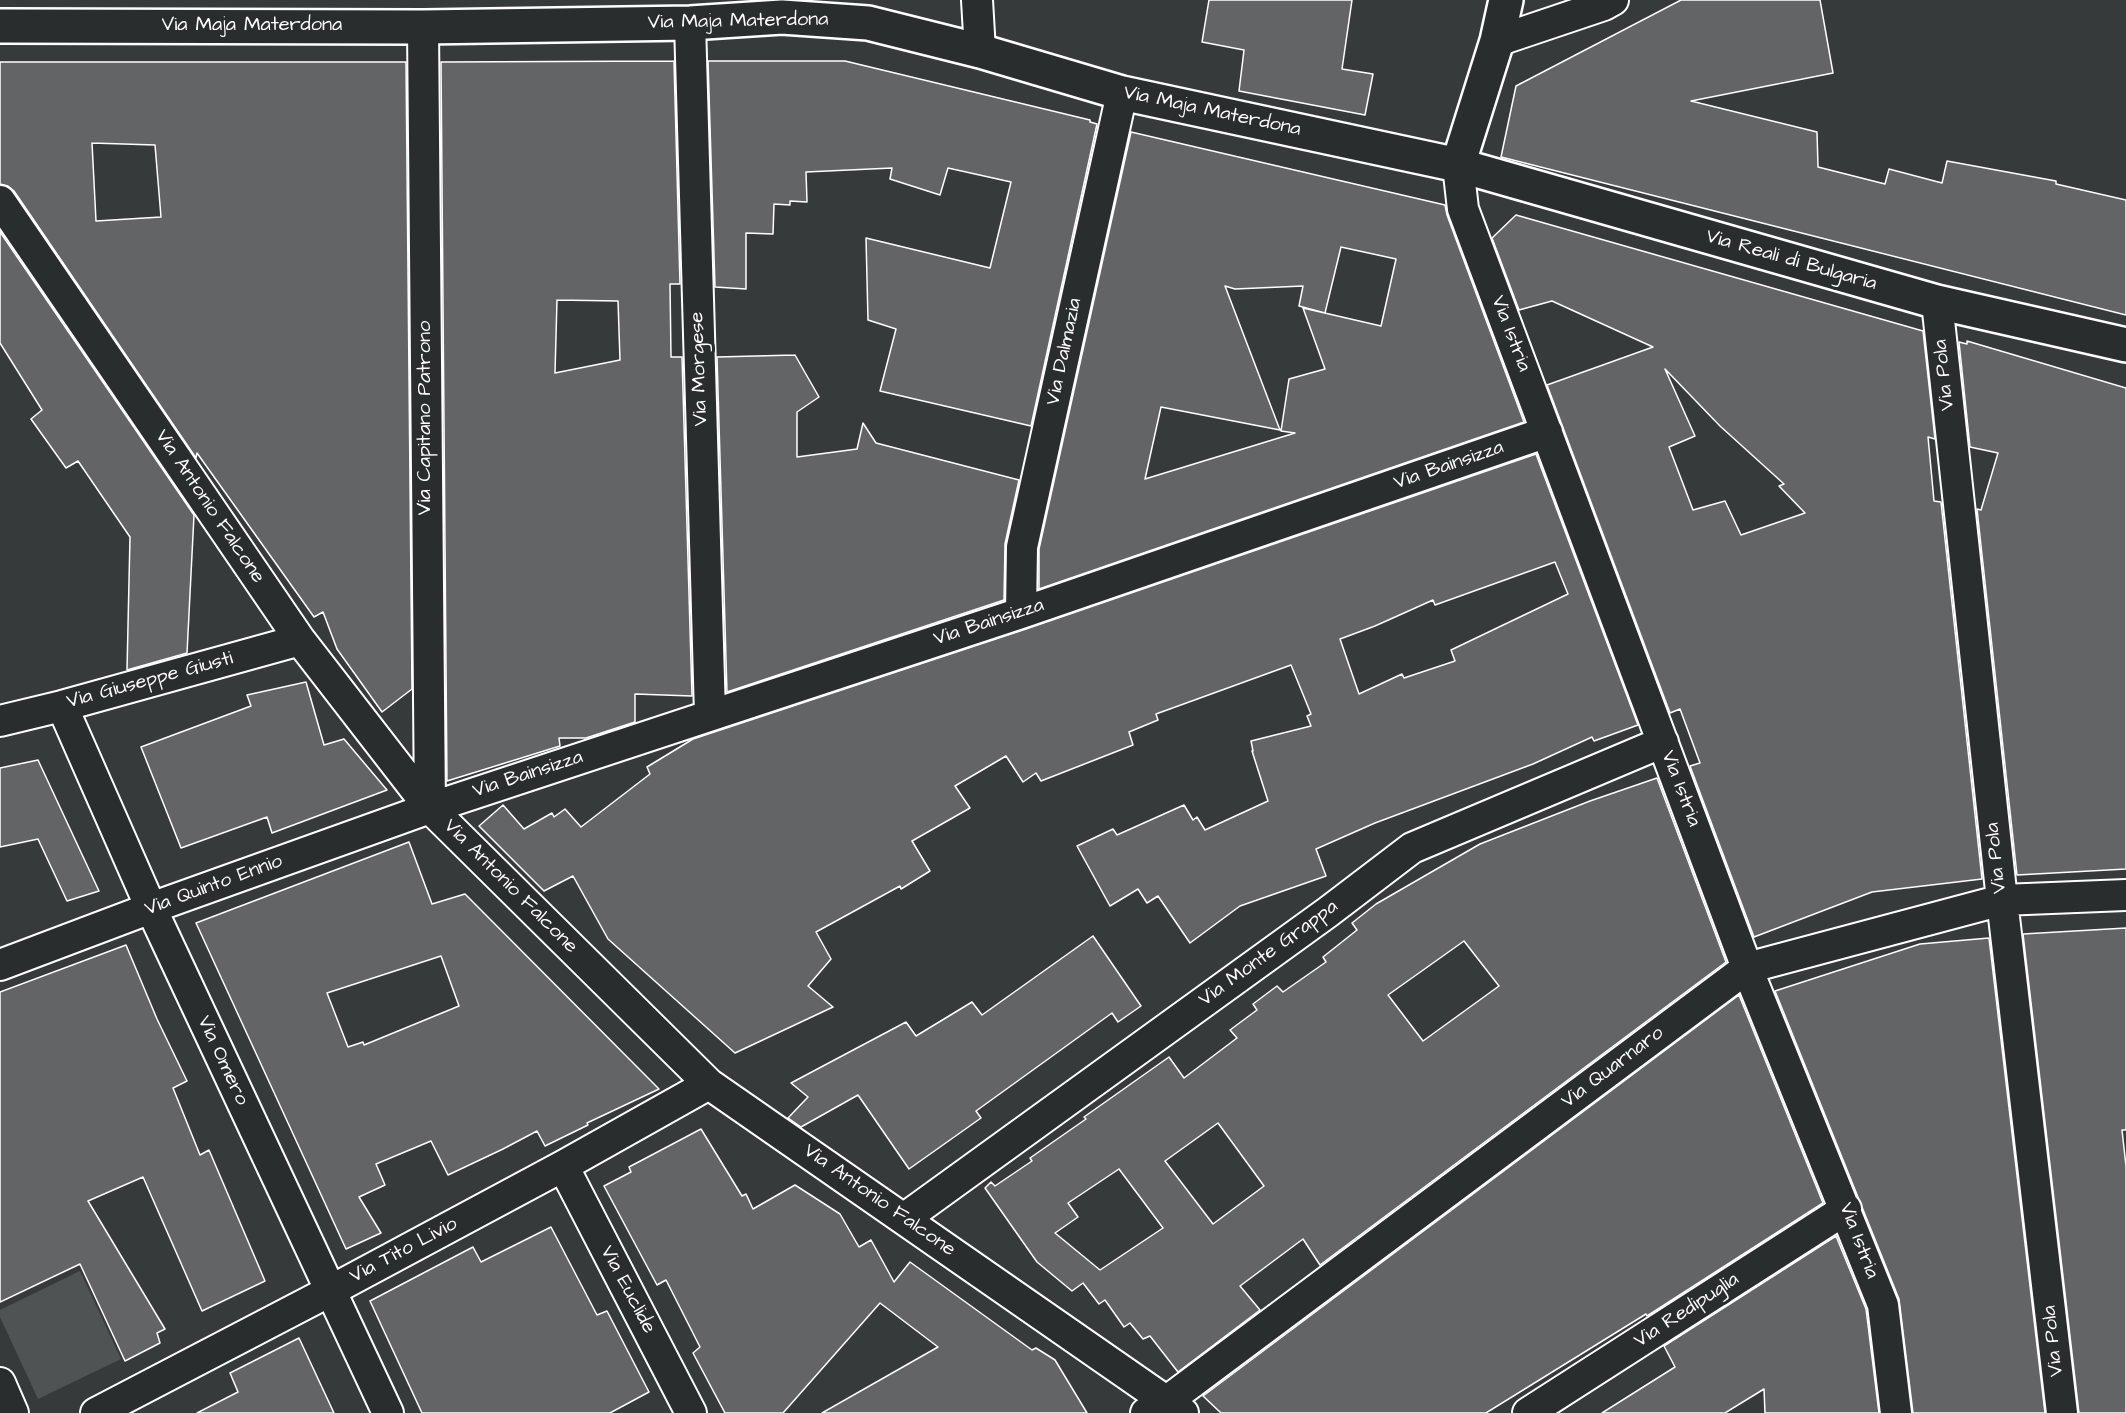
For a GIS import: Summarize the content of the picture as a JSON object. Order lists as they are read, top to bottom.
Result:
{
  "streets": {
    "main road": ["Via Maja Materdona", "Via Reali di Bulgaria"],
    "street": [
      "Via Istria",
      "Via Dalmazia",
      "Via Morgese",
      "Via Pola",
      "Via Capitano Patrono",
      "Via Bainsizza",
      "Via Antonio Falcone",
      "Via Giuseppe Giusti",
      "Via Quinto Ennio",
      "Via Monte Grappa",
      "Via Omero",
      "Via Quarnaro",
      "Via Tito Livio",
      "Via Euclide",
      "Via Redipuglia"
    ]
  },
  "crossings": [
    ["Via Maja Materdona", "Via Reali di Bulgaria"],
    ["Via Maja Materdona", "Via Istria"],
    ["Via Maja Materdona", "Via Dalmazia"],
    ["Via Maja Materdona", "Via Morgese"],
    ["Via Maja Materdona", "Via Capitano Patrono"],
    ["Via Reali di Bulgaria", "Via Istria"],
    ["Via Reali di Bulgaria", "Via Pola"],
    ["Via Istria", "Via Bainsizza"],
    ["Via Istria", "Via Monte Grappa"],
    ["Via Istria", "Via Quarnaro"],
    ["Via Istria", "Via Redipuglia"],
    ["Via Dalmazia", "Via Bainsizza"],
    ["Via Morgese", "Via Bainsizza"],
    ["Via Pola", "Via Quarnaro"],
    ["Via Capitano Patrono", "Via Bainsizza"],
    ["Via Capitano Patrono", "Via Antonio Falcone"],
    ["Via Capitano Patrono", "Via Quinto Ennio"],
    ["Via Bainsizza", "Via Antonio Falcone"],
    ["Via Bainsizza", "Via Quinto Ennio"],
    ["Via Antonio Falcone", "Via Giuseppe Giusti"],
    ["Via Antonio Falcone", "Via Quinto Ennio"],
    ["Via Antonio Falcone", "Via Monte Grappa"],
    ["Via Antonio Falcone", "Via Quarnaro"],
    ["Via Antonio Falcone", "Via Tito Livio"],
    ["Via Giuseppe Giusti", "Via Omero"],
    ["Via Quinto Ennio", "Via Omero"],
    ["Via Omero", "Via Tito Livio"],
    ["Via Tito Livio", "Via Euclide"]
  ]
}
